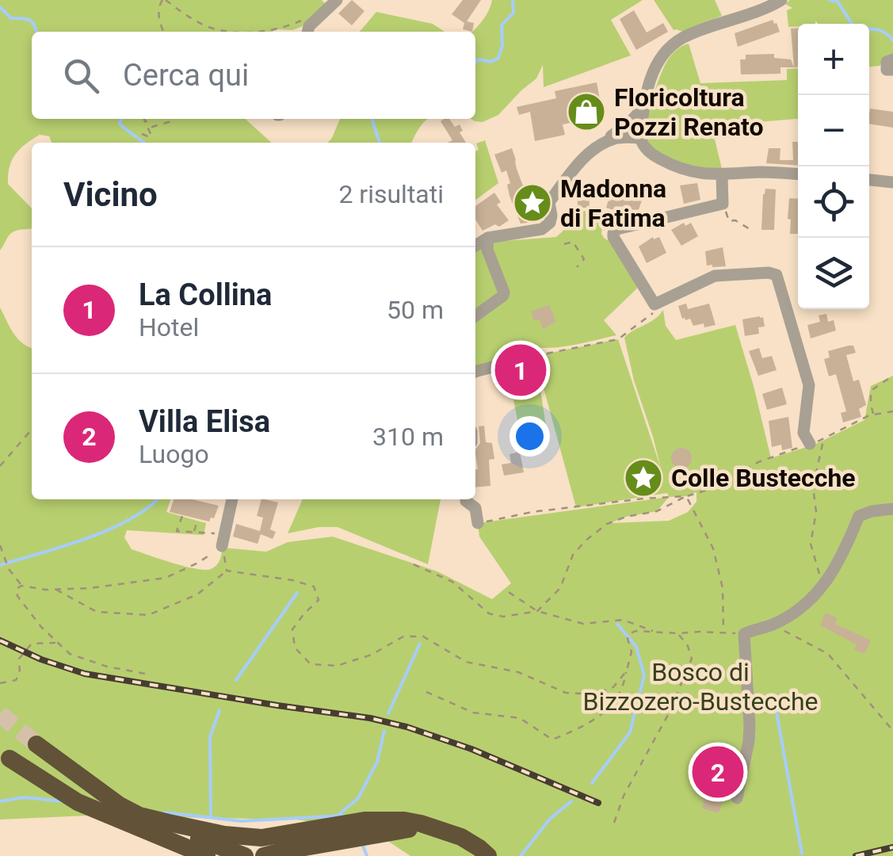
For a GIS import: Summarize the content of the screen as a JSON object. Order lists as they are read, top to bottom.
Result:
{
  "parks": ["Bosco di Bizzozero-Bustecche"],
  "places": {
    "shop": ["Floricoltura Pozzi Renato"],
    "place": ["Madonna di Fatima", "Colle Bustecche"]
  },
  "page": {
    "map_buttons": ["+", "−"],
    "search": "Cerca qui",
    "heading": ["Vicino", "2 risultati"],
    "list": [
      {
        "mark": "1",
        "name": "La Collina",
        "note": "Hotel",
        "value": "50 m"
      },
      {
        "mark": "2",
        "name": "Villa Elisa",
        "note": "Luogo",
        "value": "310 m"
      }
    ],
    "pins": ["1", "2"]
  }
}
